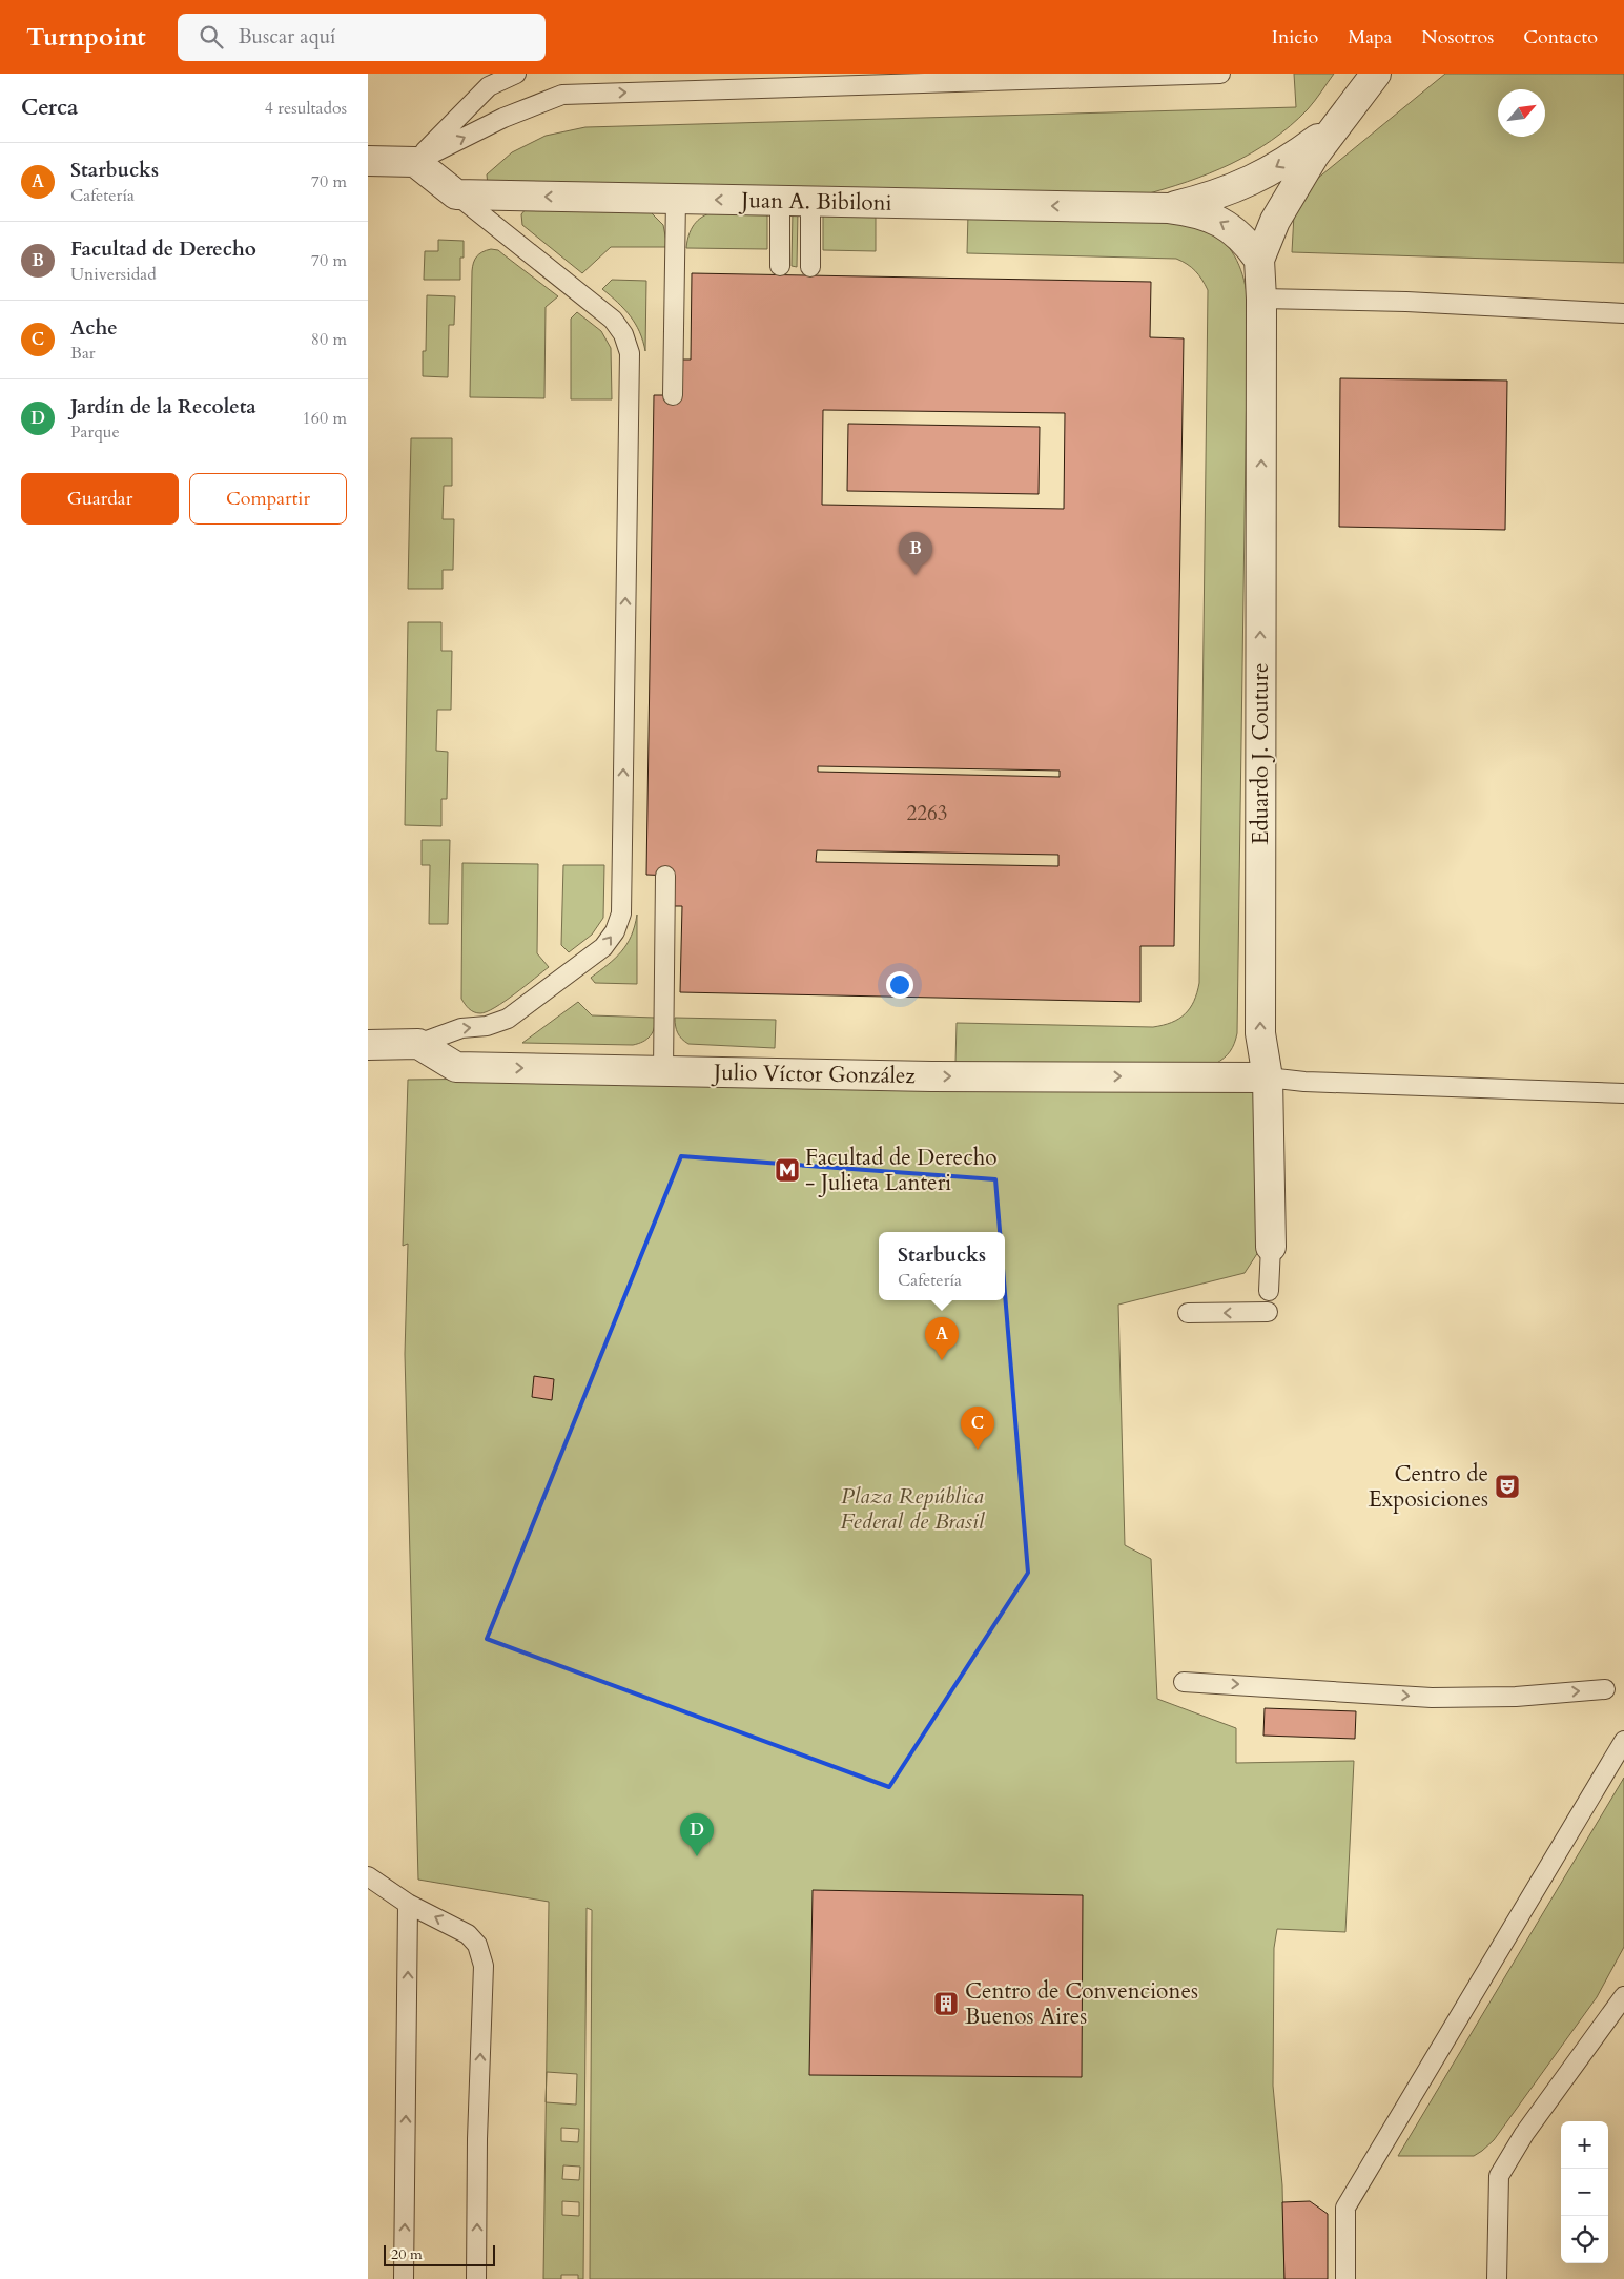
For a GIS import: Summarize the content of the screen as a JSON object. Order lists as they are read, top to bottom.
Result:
{
  "streets": {
    "street": ["Juan A. Bibiloni", "Eduardo J. Couture", "Julio Víctor González"]
  },
  "crossings": [
    ["Juan A. Bibiloni", "Eduardo J. Couture"],
    ["Eduardo J. Couture", "Julio Víctor González"]
  ],
  "one_way": ["Juan A. Bibiloni", "Eduardo J. Couture", "Julio Víctor González"],
  "parks": ["Plaza República Federal de Brasil"],
  "places": {
    "metro station": ["Facultad de Derecho - Julieta Lanteri"],
    "theatre": ["Centro de Exposiciones"],
    "building": ["Centro de Convenciones Buenos Aires"]
  },
  "house_numbers": ["2263"],
  "scale_bar": "20 m",
  "north": "top right",
  "page": {
    "header": "Turnpoint",
    "search": "Buscar aquí",
    "nav": [
      "Inicio",
      "Mapa",
      "Nosotros",
      "Contacto"
    ],
    "heading": ["Cerca", "4 resultados"],
    "list": [
      {
        "mark": "A",
        "name": "Starbucks",
        "note": "Cafetería",
        "value": "70 m"
      },
      {
        "mark": "B",
        "name": "Facultad de Derecho",
        "note": "Universidad",
        "value": "70 m"
      },
      {
        "mark": "C",
        "name": "Ache",
        "note": "Bar",
        "value": "80 m"
      },
      {
        "mark": "D",
        "name": "Jardín de la Recoleta",
        "note": "Parque",
        "value": "160 m"
      }
    ],
    "buttons": ["Guardar", "Compartir"],
    "pins": [
      "B",
      "A",
      "C",
      "D"
    ],
    "popup": ["Starbucks", "Cafetería"],
    "map_buttons": ["+", "−"],
    "scale": "20 m"
  }
}
